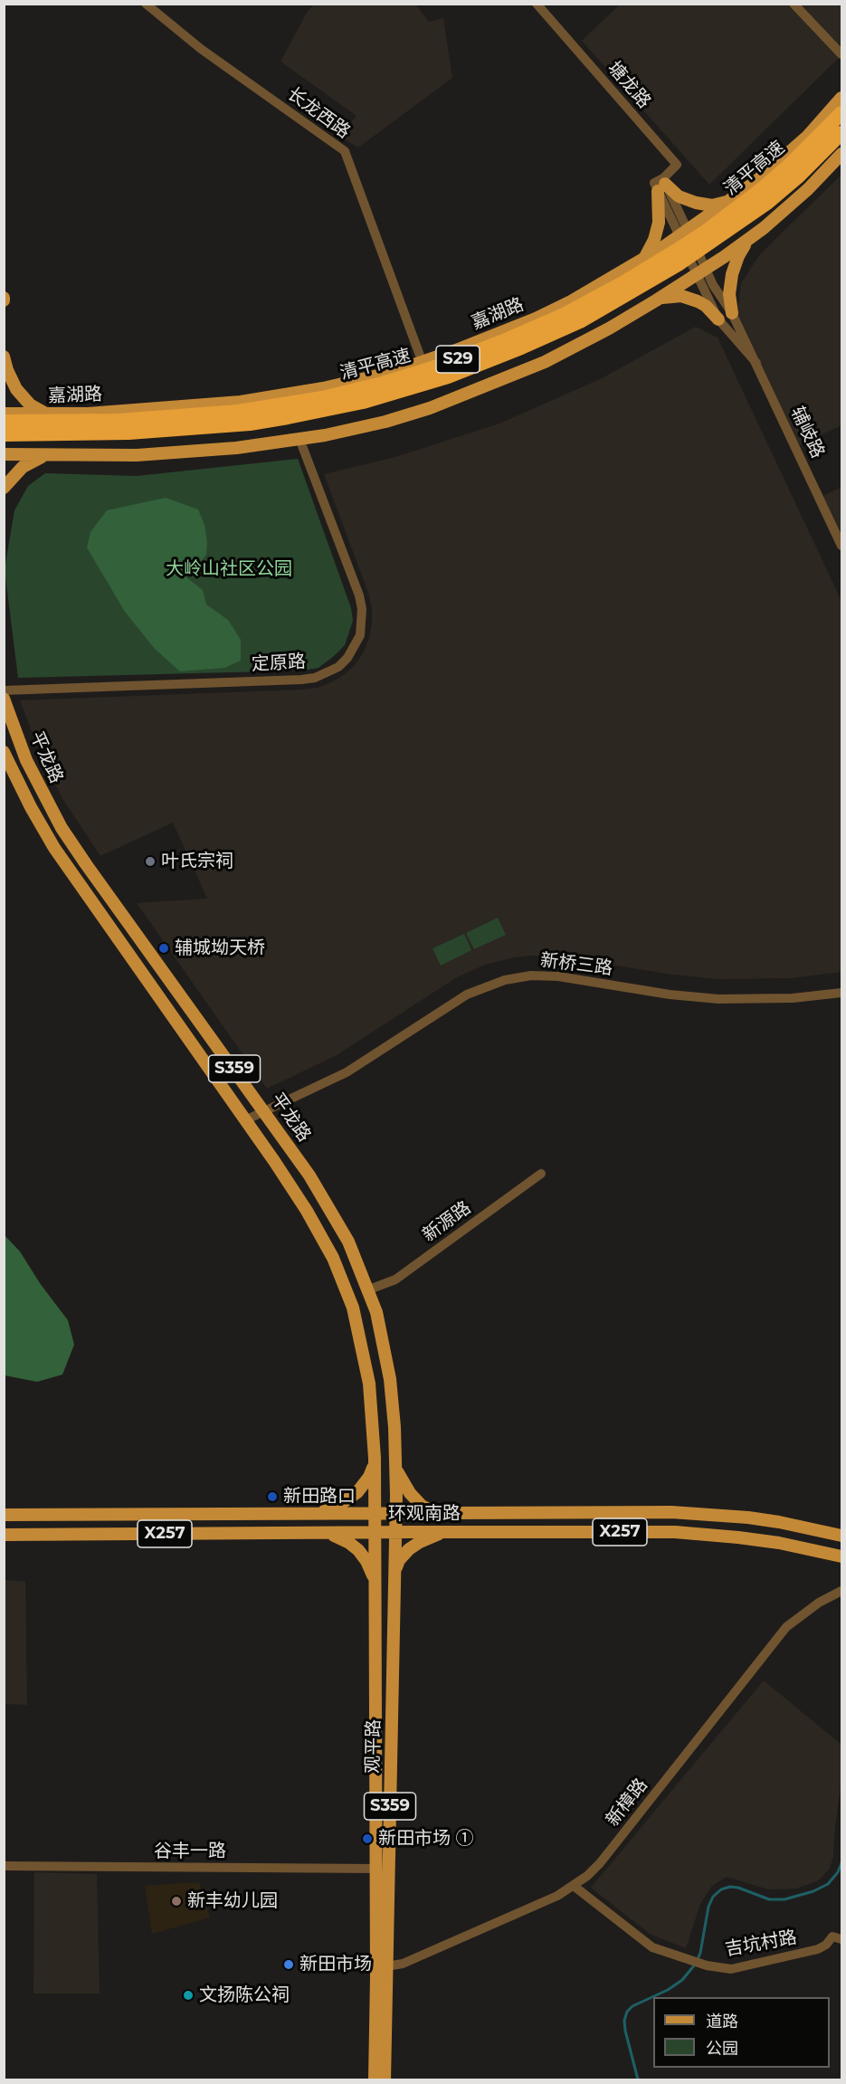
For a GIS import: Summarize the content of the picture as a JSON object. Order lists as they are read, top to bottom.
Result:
{
  "streets": {
    "highway": ["清平高速", "S29"],
    "main road": [
      "嘉湖路",
      "平龙路",
      "S359",
      "环观南路",
      "X257",
      "观平路"
    ],
    "street": [
      "塘龙路",
      "长龙西路",
      "辅岐路",
      "定原路",
      "新桥三路",
      "新源路",
      "新樟路",
      "谷丰一路",
      "吉坑村路"
    ]
  },
  "crossings": [
    ["长龙西路", "嘉湖路"],
    ["清平高速", "嘉湖路"],
    ["平龙路", "新桥三路"],
    ["平龙路", "新源路"],
    ["平龙路", "环观南路"],
    ["平龙路", "观平路"],
    ["环观南路", "观平路"],
    ["观平路", "新樟路"],
    ["观平路", "谷丰一路"],
    ["新樟路", "吉坑村路"]
  ],
  "parks": ["大岭山社区公园"],
  "places": [
    "叶氏宗祠",
    "辅城坳天桥",
    "新田路口",
    "新田市场 ①",
    "新丰幼儿园",
    "新田市场",
    "文扬陈公祠"
  ],
  "legend": ["道路", "公园"]
}
